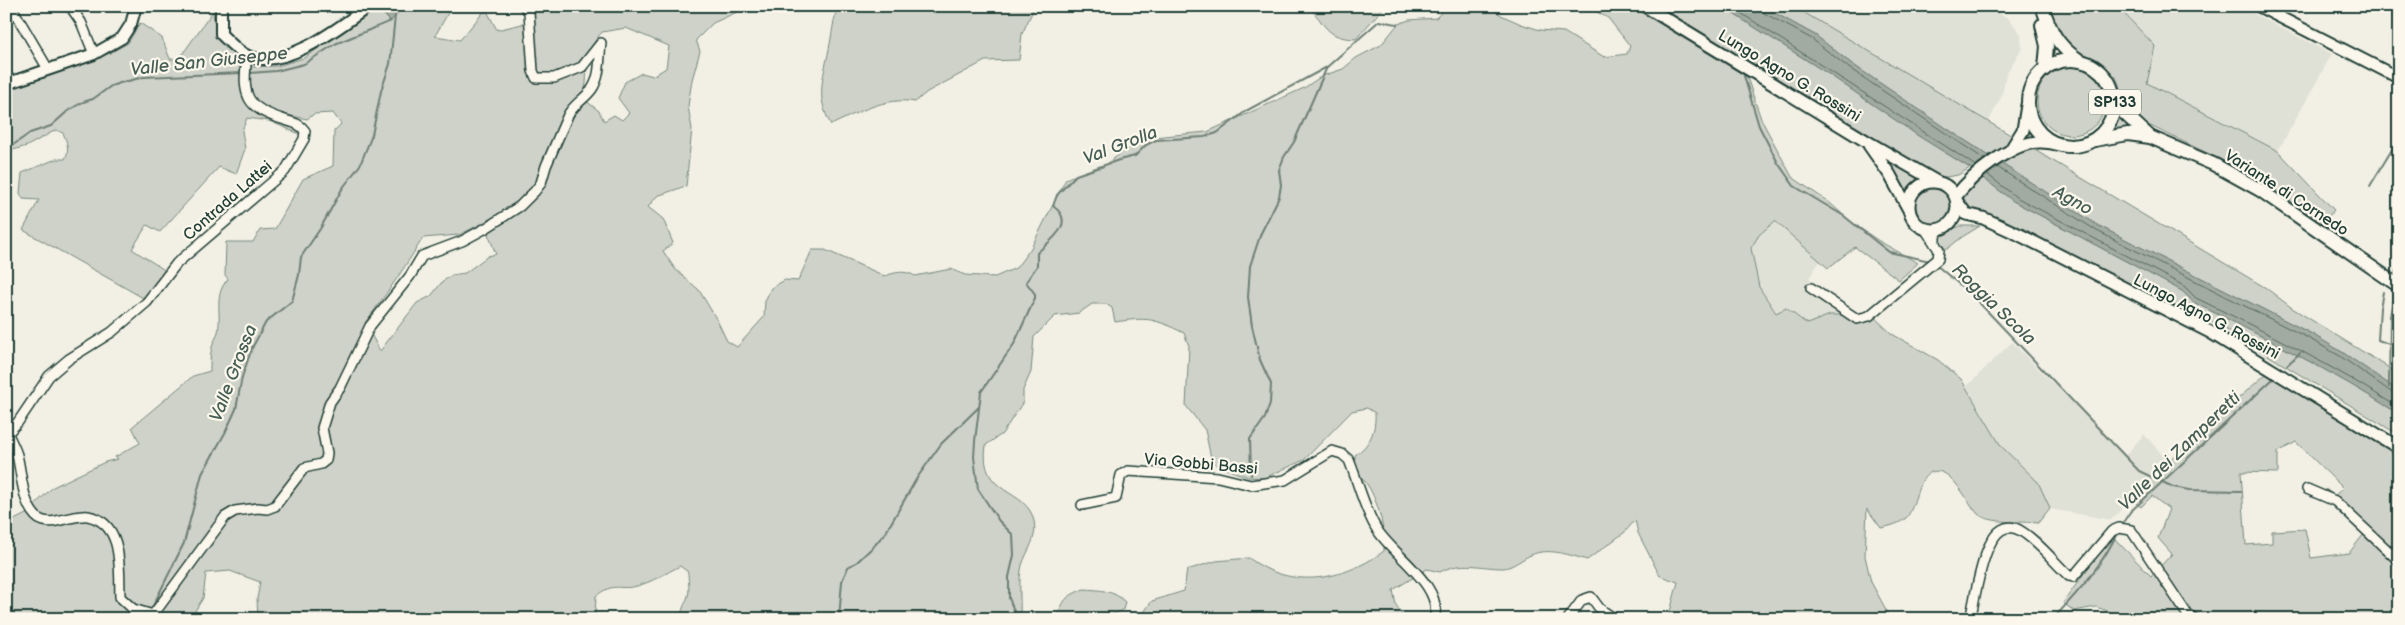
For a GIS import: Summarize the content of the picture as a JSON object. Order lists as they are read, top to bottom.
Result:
{
  "streets": {
    "main road": ["Lungo Agno G. Rossini", "SP133", "Variante di Cornedo"],
    "street": ["Contrada Lattei", "Via Gobbi Bassi"]
  },
  "crossings": [
    ["SP133", "Variante di Cornedo"]
  ],
  "water": [
    "Valle San Giuseppe",
    "Val Grolla",
    "Agno",
    "Roggia Scola",
    "Valle Grossa",
    "Valle dei Zamperetti"
  ]
}
